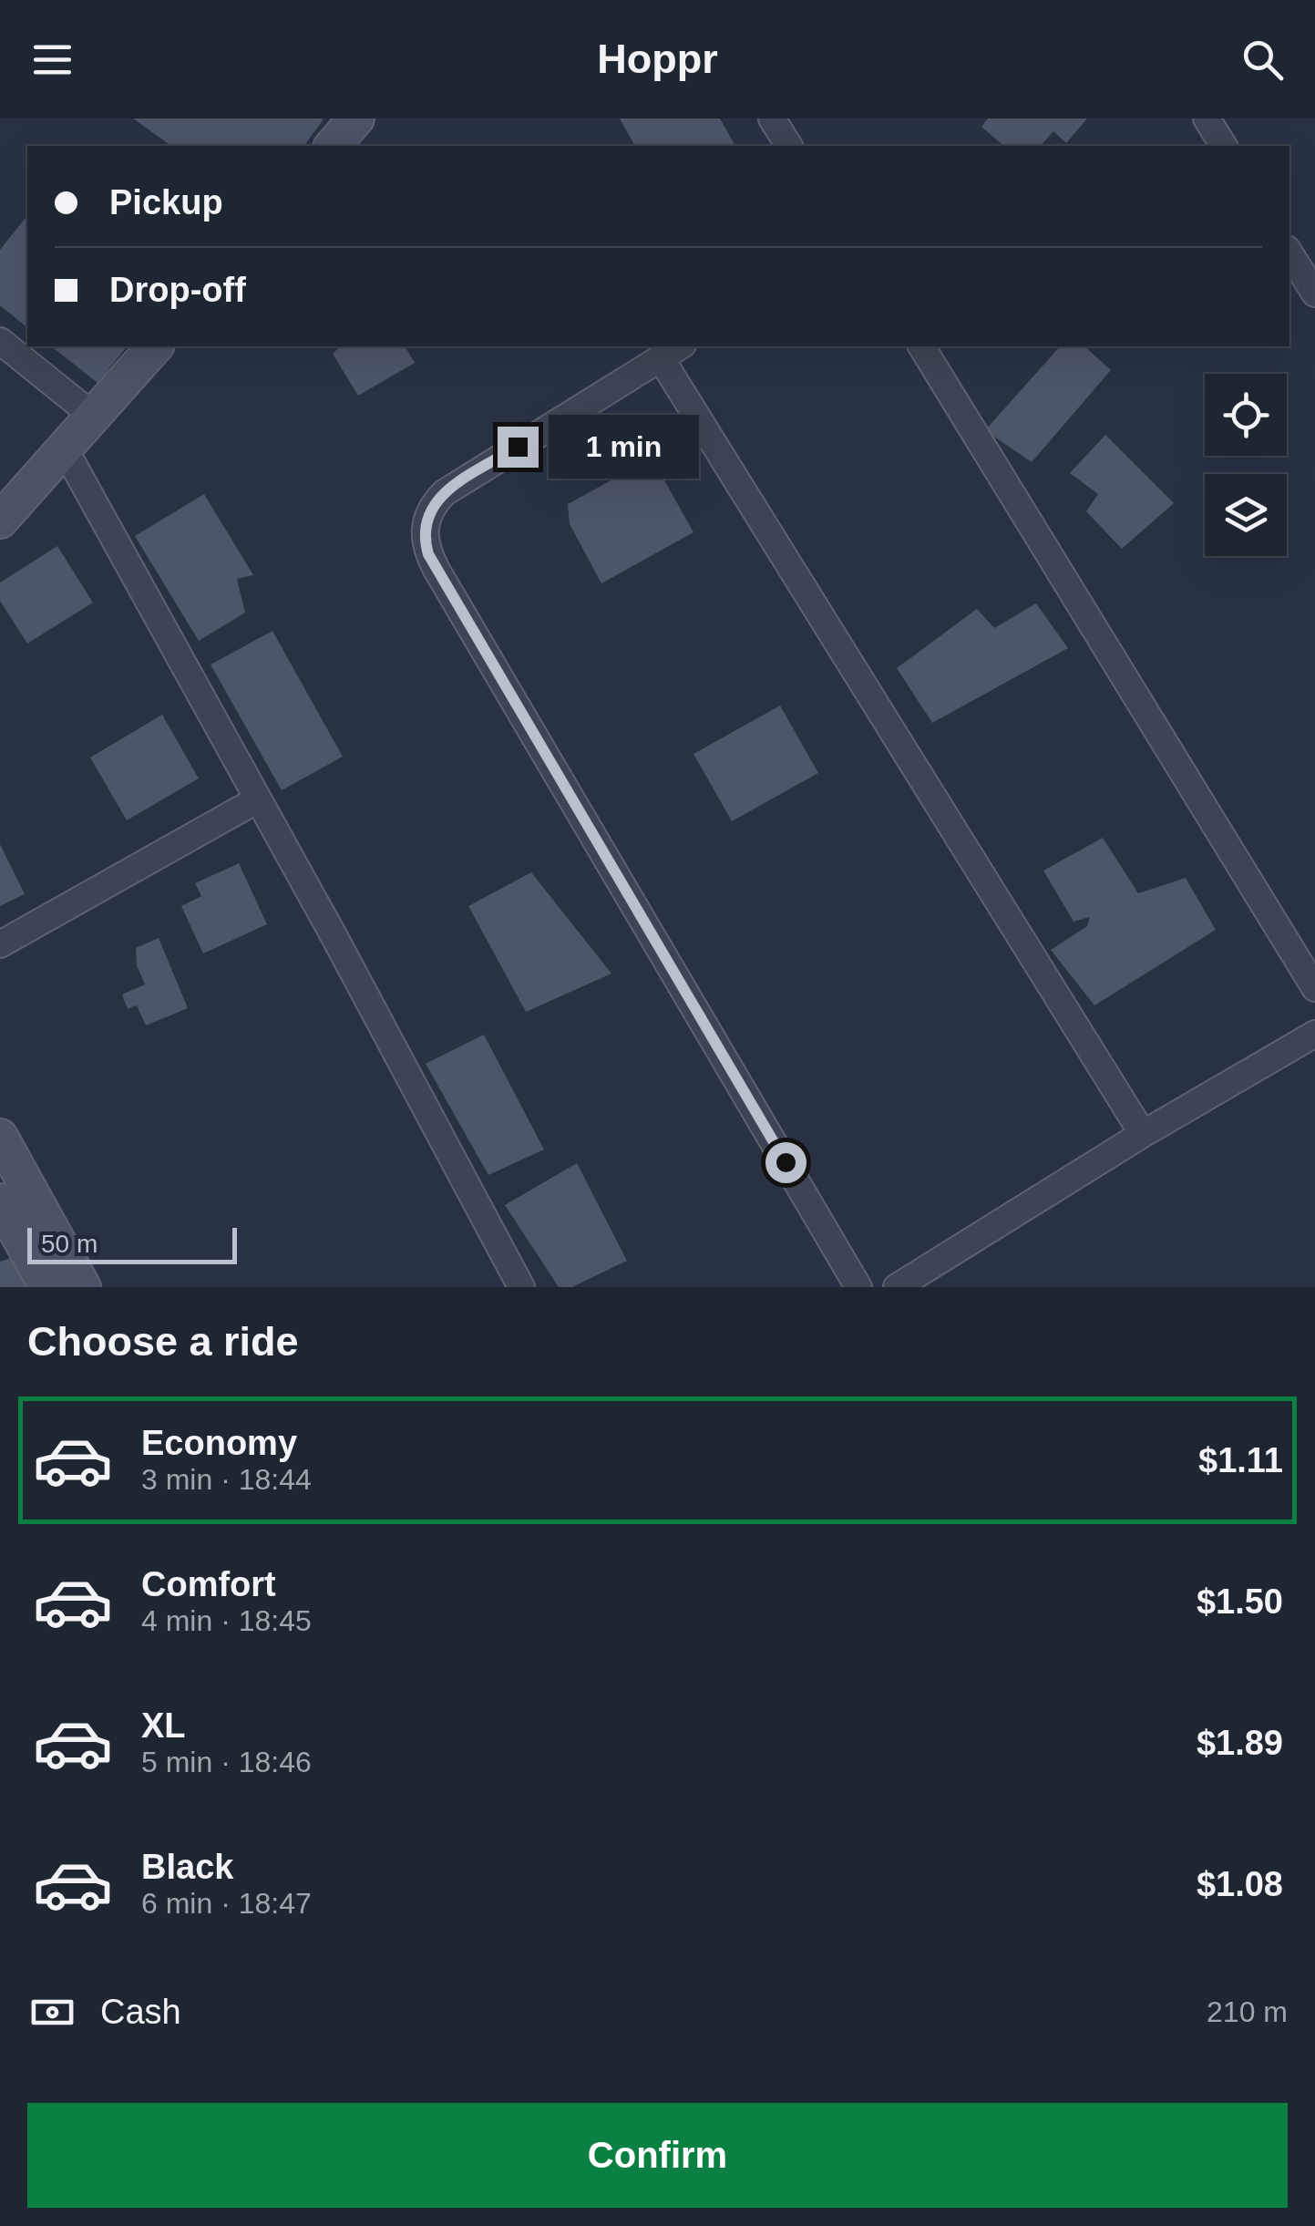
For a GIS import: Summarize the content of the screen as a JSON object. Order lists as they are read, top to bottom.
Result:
{
  "scale_bar": "50 m",
  "page": {
    "header": "Hoppr",
    "banner": ["Pickup", "Drop-off"],
    "bubble": "1 min",
    "scale": "50 m",
    "heading": "Choose a ride",
    "list": [
      {
        "name": "Economy",
        "note": "3 min · 18:44",
        "value": "$1.11"
      },
      {
        "name": "Comfort",
        "note": "4 min · 18:45",
        "value": "$1.50"
      },
      {
        "name": "XL",
        "note": "5 min · 18:46",
        "value": "$1.89"
      },
      {
        "name": "Black",
        "note": "6 min · 18:47",
        "value": "$1.08"
      }
    ],
    "pay": ["Cash", "210 m"],
    "buttons": "Confirm"
  }
}
